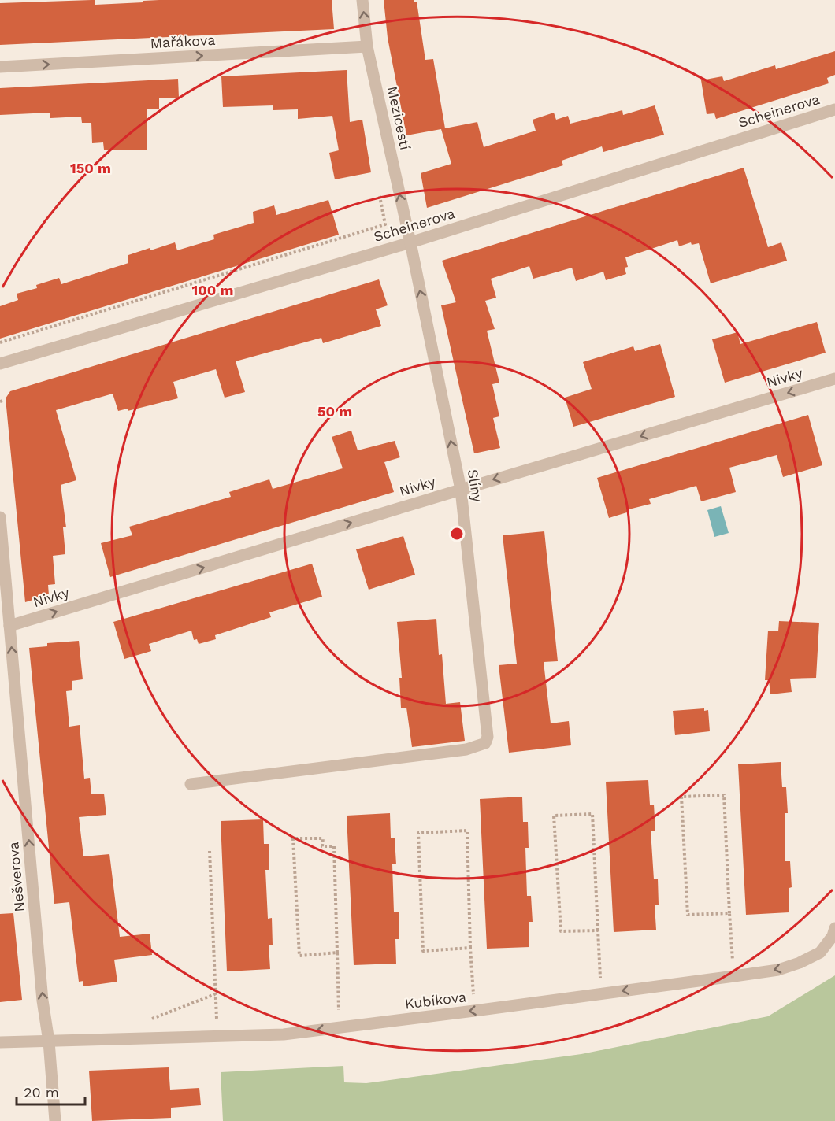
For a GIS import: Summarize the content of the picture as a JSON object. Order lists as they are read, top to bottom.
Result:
{
  "streets": {
    "street": [
      "Mařákova",
      "Scheinerova",
      "Mezicestí",
      "Nivky",
      "Slíny",
      "Nešverova",
      "Kubíkova"
    ]
  },
  "crossings": [
    ["Mařákova", "Mezicestí"],
    ["Scheinerova", "Mezicestí"],
    ["Scheinerova", "Slíny"],
    ["Mezicestí", "Slíny"],
    ["Nivky", "Slíny"],
    ["Nivky", "Nešverova"],
    ["Nešverova", "Kubíkova"]
  ],
  "one_way": [
    "Mařákova",
    "Mezicestí",
    "Nešverova",
    "Kubíkova"
  ],
  "scale_bar": "20 m",
  "rings": ["150 m", "100 m", "50 m"]
}
